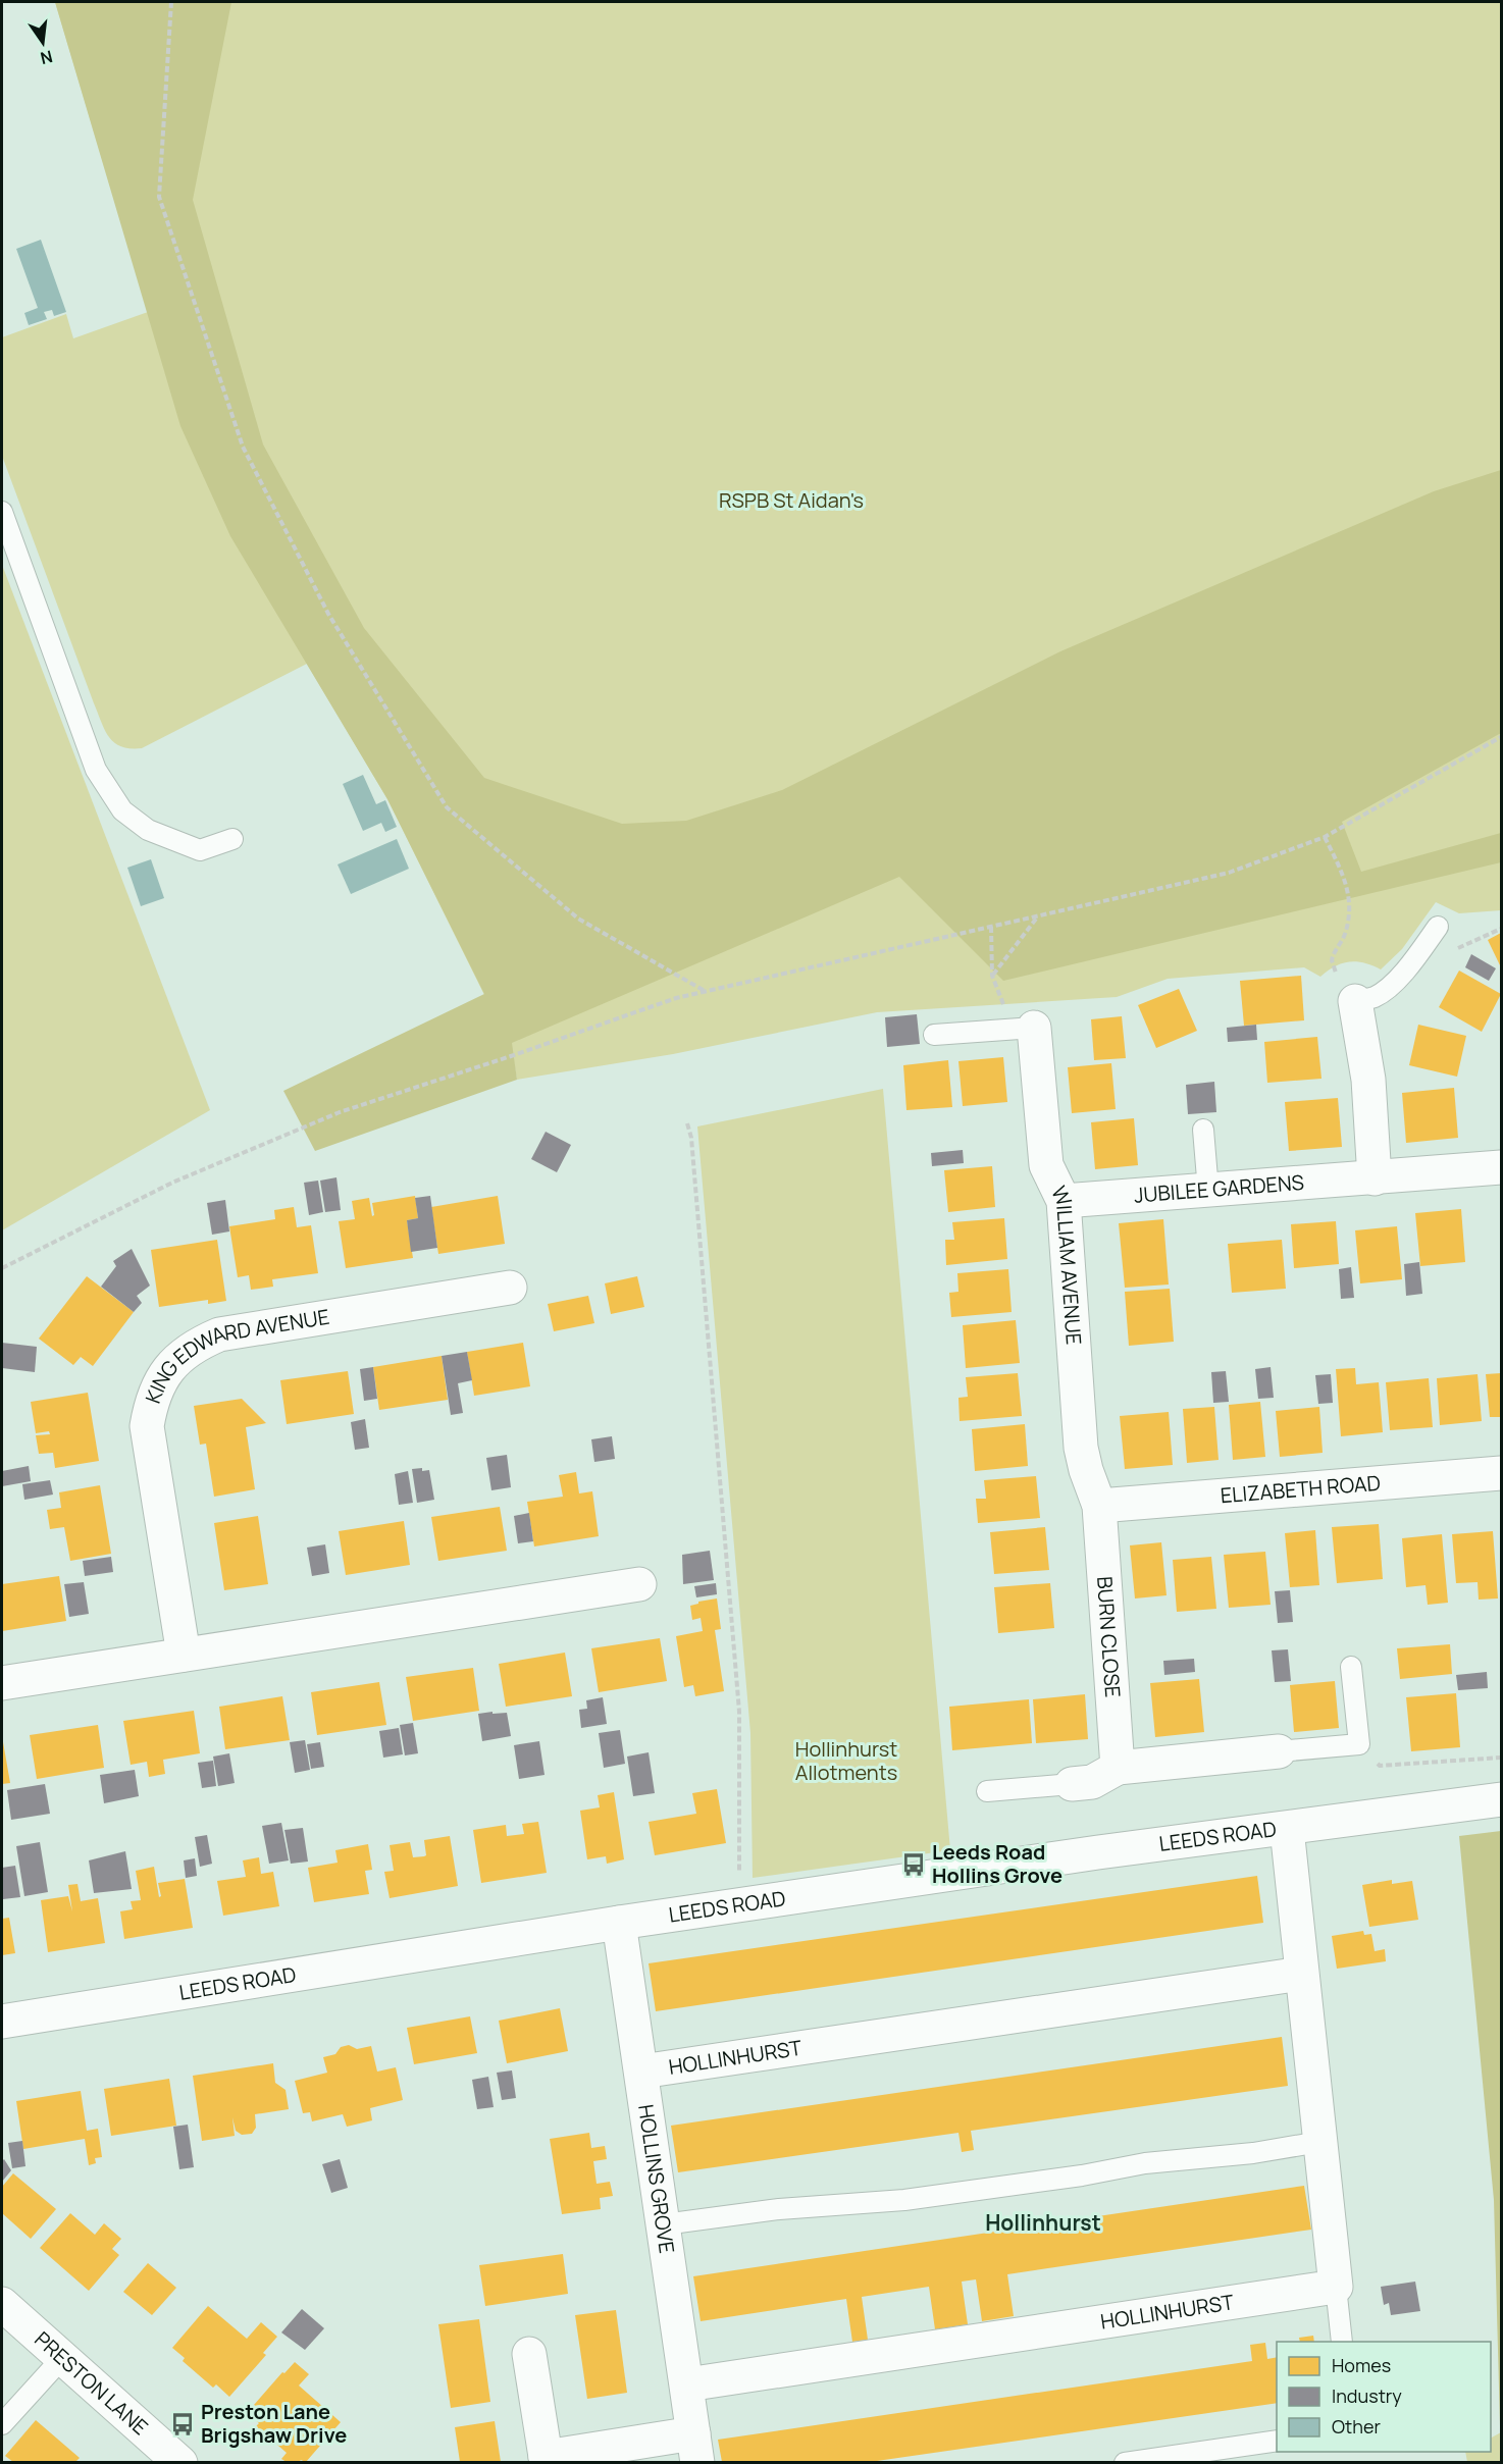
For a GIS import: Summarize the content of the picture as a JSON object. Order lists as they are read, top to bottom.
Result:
{
  "streets": {
    "street": [
      "JUBILEE GARDENS",
      "WILLIAM AVENUE",
      "KING EDWARD AVENUE",
      "ELIZABETH ROAD",
      "BURN CLOSE",
      "LEEDS ROAD",
      "HOLLINHURST",
      "HOLLINS GROVE",
      "PRESTON LANE"
    ]
  },
  "crossings": [
    ["JUBILEE GARDENS", "WILLIAM AVENUE"],
    ["WILLIAM AVENUE", "ELIZABETH ROAD"],
    ["WILLIAM AVENUE", "BURN CLOSE"],
    ["ELIZABETH ROAD", "BURN CLOSE"],
    ["LEEDS ROAD", "HOLLINS GROVE"],
    ["HOLLINHURST", "HOLLINS GROVE"]
  ],
  "districts": ["Hollinhurst"],
  "parks": ["RSPB St Aidan's", "Hollinhurst Allotments"],
  "places": {
    "bus stop": ["Leeds Road Hollins Grove", "Preston Lane Brigshaw Drive"]
  },
  "legend": ["Homes", "Industry", "Other"],
  "north": "bottom"
}
